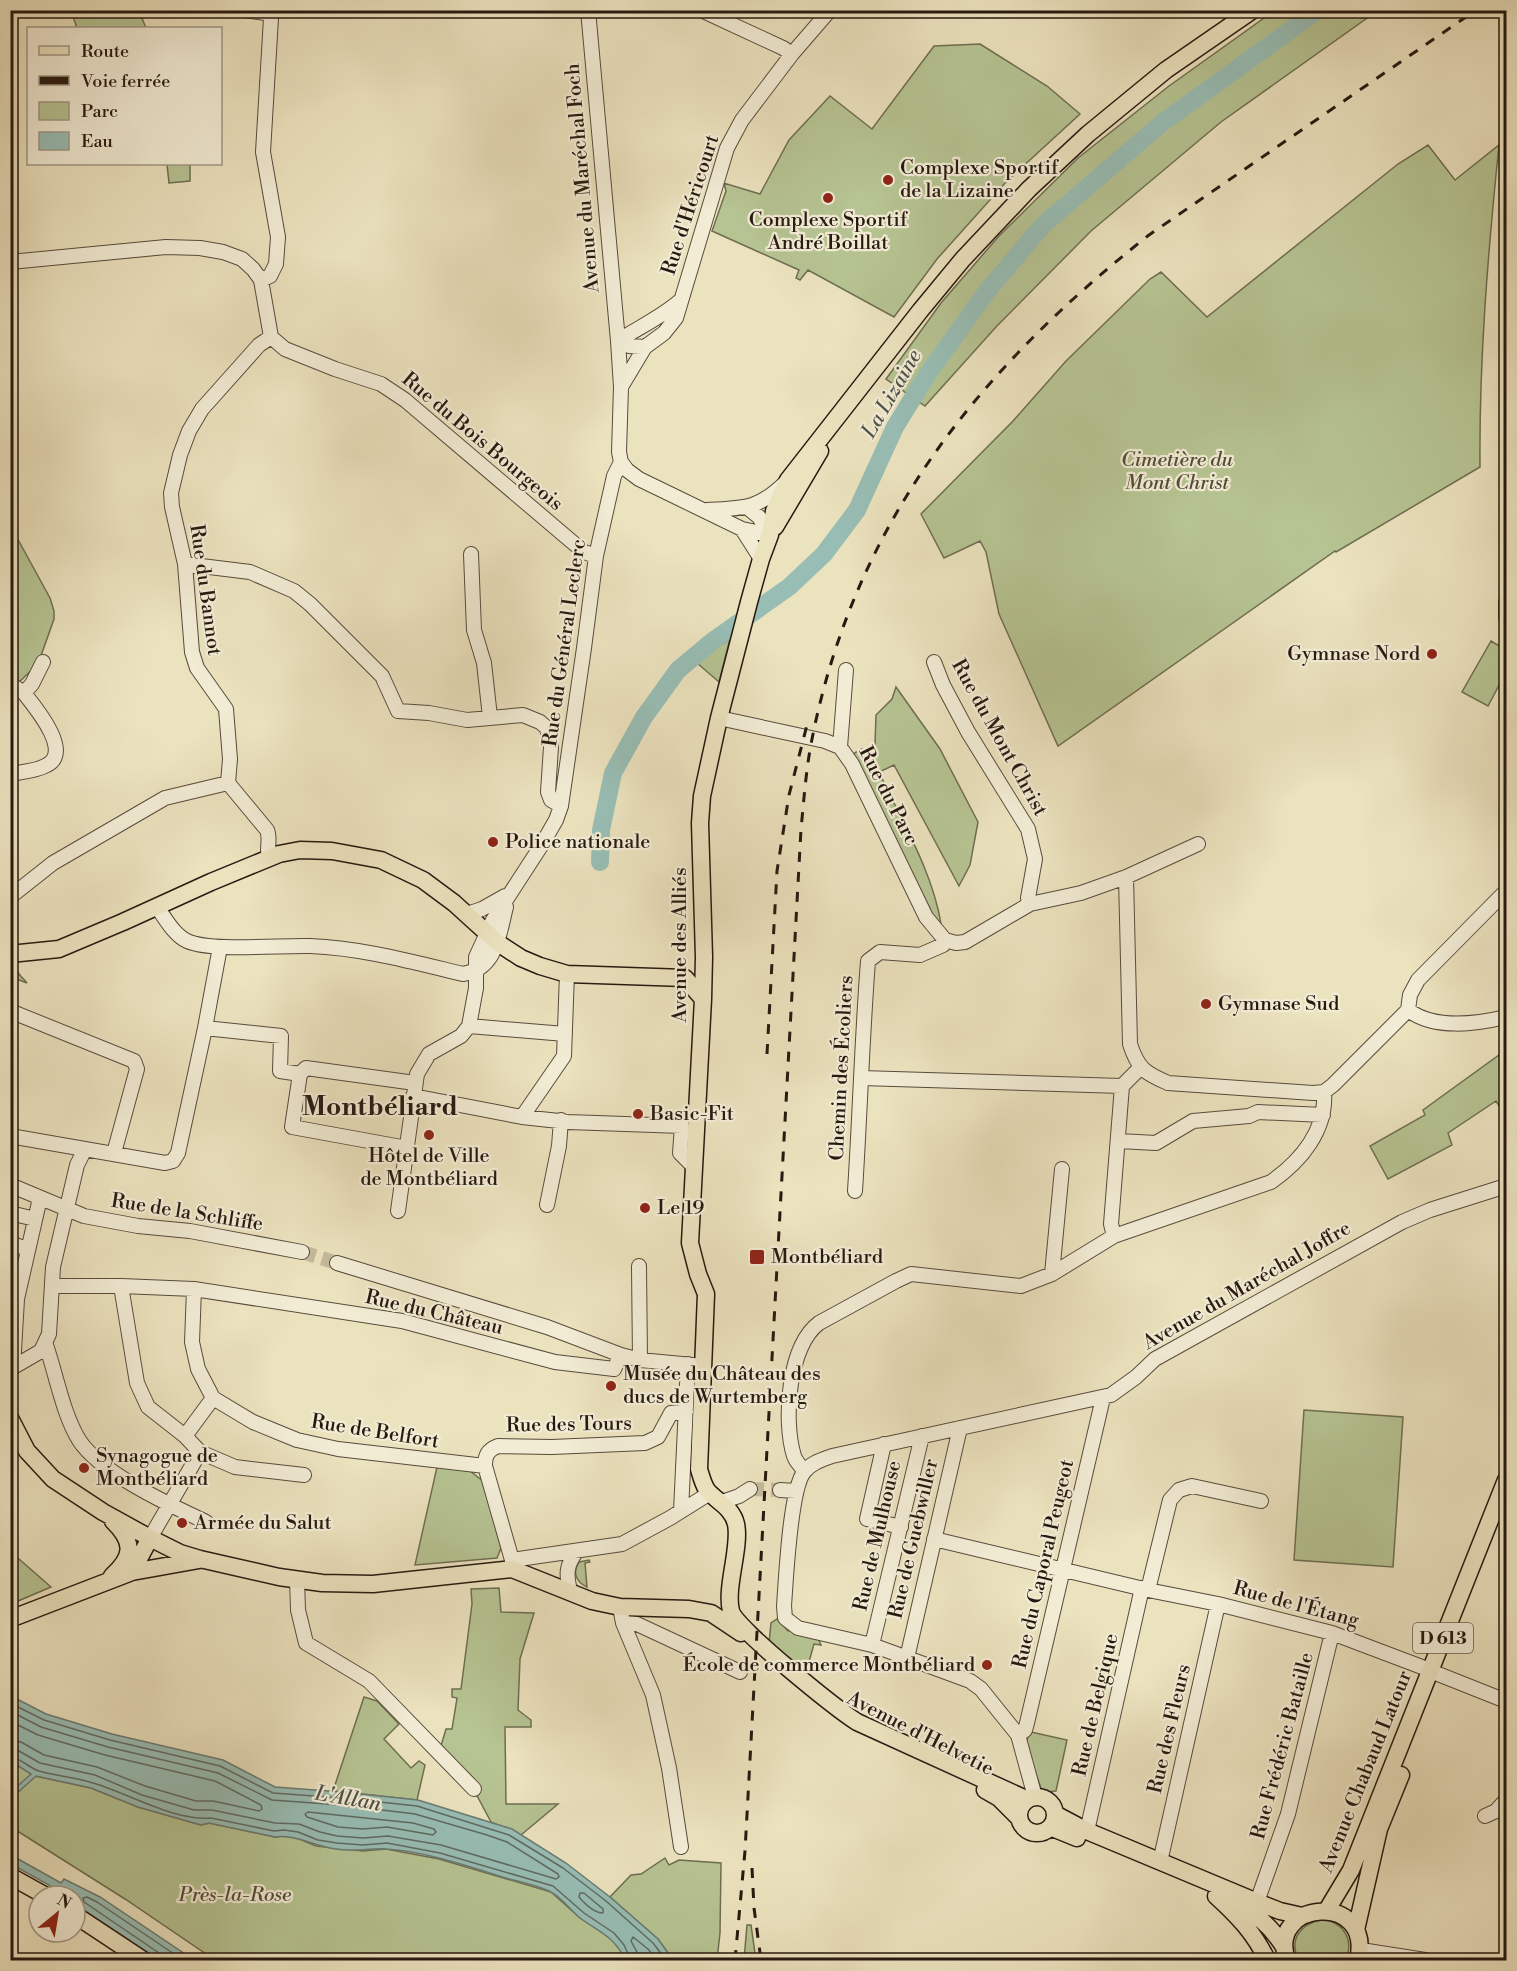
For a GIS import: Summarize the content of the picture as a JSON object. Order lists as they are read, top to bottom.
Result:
{
  "streets": {
    "main road": [
      "Avenue des Alliés",
      "D 613",
      "Avenue d'Helvetie",
      "Avenue Chabaud Latour"
    ],
    "street": [
      "Avenue du Maréchal Foch",
      "Rue d'Héricourt",
      "Rue du Bois Bourgeois",
      "Rue du Bannot",
      "Rue du Général Leclerc",
      "Rue du Mont Christ",
      "Rue du Parc",
      "Chemin des Écoliers",
      "Rue de la Schliffe",
      "Avenue du Maréchal Joffre",
      "Rue du Château",
      "Rue des Tours",
      "Rue de Belfort",
      "Rue de Mulhouse",
      "Rue de Guebwiller",
      "Rue du Caporal Peugeot",
      "Rue de l'Étang",
      "Rue de Belgique",
      "Rue des Fleurs",
      "Rue Frédéric Bataille"
    ]
  },
  "crossings": [
    ["Avenue du Maréchal Foch", "Rue d'Héricourt"],
    ["Avenue du Maréchal Foch", "Rue du Général Leclerc"],
    ["Rue d'Héricourt", "Rue du Général Leclerc"],
    ["Rue du Bois Bourgeois", "Rue du Bannot"],
    ["Rue du Bois Bourgeois", "Rue du Général Leclerc"],
    ["Rue du Parc", "Avenue des Alliés"],
    ["Rue du Parc", "Chemin des Écoliers"],
    ["Avenue des Alliés", "Avenue d'Helvetie"],
    ["Avenue du Maréchal Joffre", "Rue de Mulhouse"],
    ["Avenue du Maréchal Joffre", "Rue de Guebwiller"],
    ["Avenue du Maréchal Joffre", "Rue du Caporal Peugeot"],
    ["Rue des Tours", "Rue de Belfort"],
    ["Rue de Guebwiller", "Rue de l'Étang"],
    ["Rue du Caporal Peugeot", "Rue de l'Étang"],
    ["Rue de l'Étang", "Rue de Belgique"],
    ["Rue de l'Étang", "Rue des Fleurs"],
    ["Rue de l'Étang", "Rue Frédéric Bataille"],
    ["Rue de l'Étang", "Avenue Chabaud Latour"]
  ],
  "districts": ["Montbéliard"],
  "water": ["La Lizaine", "L'Allan"],
  "parks": ["Cimetière du Mont Christ", "Près-la-Rose"],
  "places": {
    "other": [
      "Complexe Sportif de la Lizaine",
      "Complexe Sportif André Boillat",
      "Gymnase Nord",
      "Police nationale",
      "Gymnase Sud",
      "Basic-Fit",
      "Hôtel de Ville de Montbéliard",
      "Le 19",
      "Musée du Château des ducs de Wurtemberg",
      "Synagogue de Montbéliard",
      "Armée du Salut",
      "École de commerce Montbéliard"
    ],
    "transit": ["Montbéliard"]
  },
  "legend": [
    "Route",
    "Voie ferrée",
    "Parc",
    "Eau"
  ],
  "north": "top right"
}
